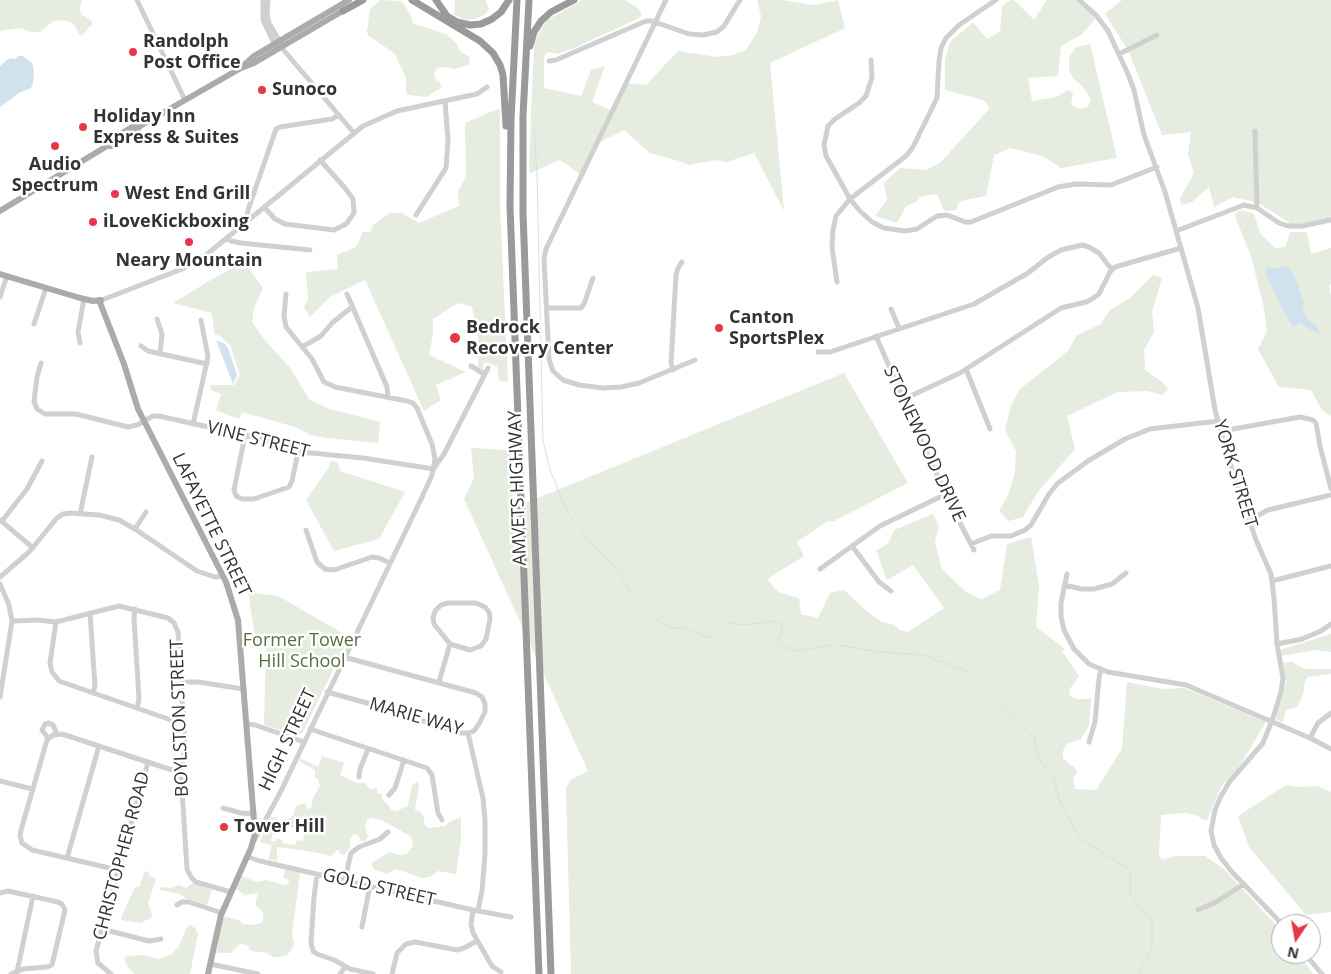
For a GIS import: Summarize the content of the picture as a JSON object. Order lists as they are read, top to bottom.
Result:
{
  "streets": {
    "highway": ["AMVETS HIGHWAY"],
    "main road": ["LAFAYETTE STREET", "HIGH STREET"],
    "street": [
      "VINE STREET",
      "STONEWOOD DRIVE",
      "YORK STREET",
      "MARIE WAY",
      "BOYLSTON STREET",
      "CHRISTOPHER ROAD",
      "GOLD STREET"
    ]
  },
  "crossings": [
    ["VINE STREET", "LAFAYETTE STREET"],
    ["VINE STREET", "HIGH STREET"],
    ["STONEWOOD DRIVE", "YORK STREET"],
    ["LAFAYETTE STREET", "HIGH STREET"],
    ["MARIE WAY", "HIGH STREET"],
    ["BOYLSTON STREET", "HIGH STREET"],
    ["HIGH STREET", "GOLD STREET"]
  ],
  "parks": ["Former Tower Hill School"],
  "places": [
    "Randolph Post Office",
    "Sunoco",
    "Holiday Inn Express & Suites",
    "Audio Spectrum",
    "West End Grill",
    "iLoveKickboxing",
    "Neary Mountain",
    "Canton SportsPlex",
    "Bedrock Recovery Center",
    "Tower Hill"
  ],
  "north": "bottom"
}
